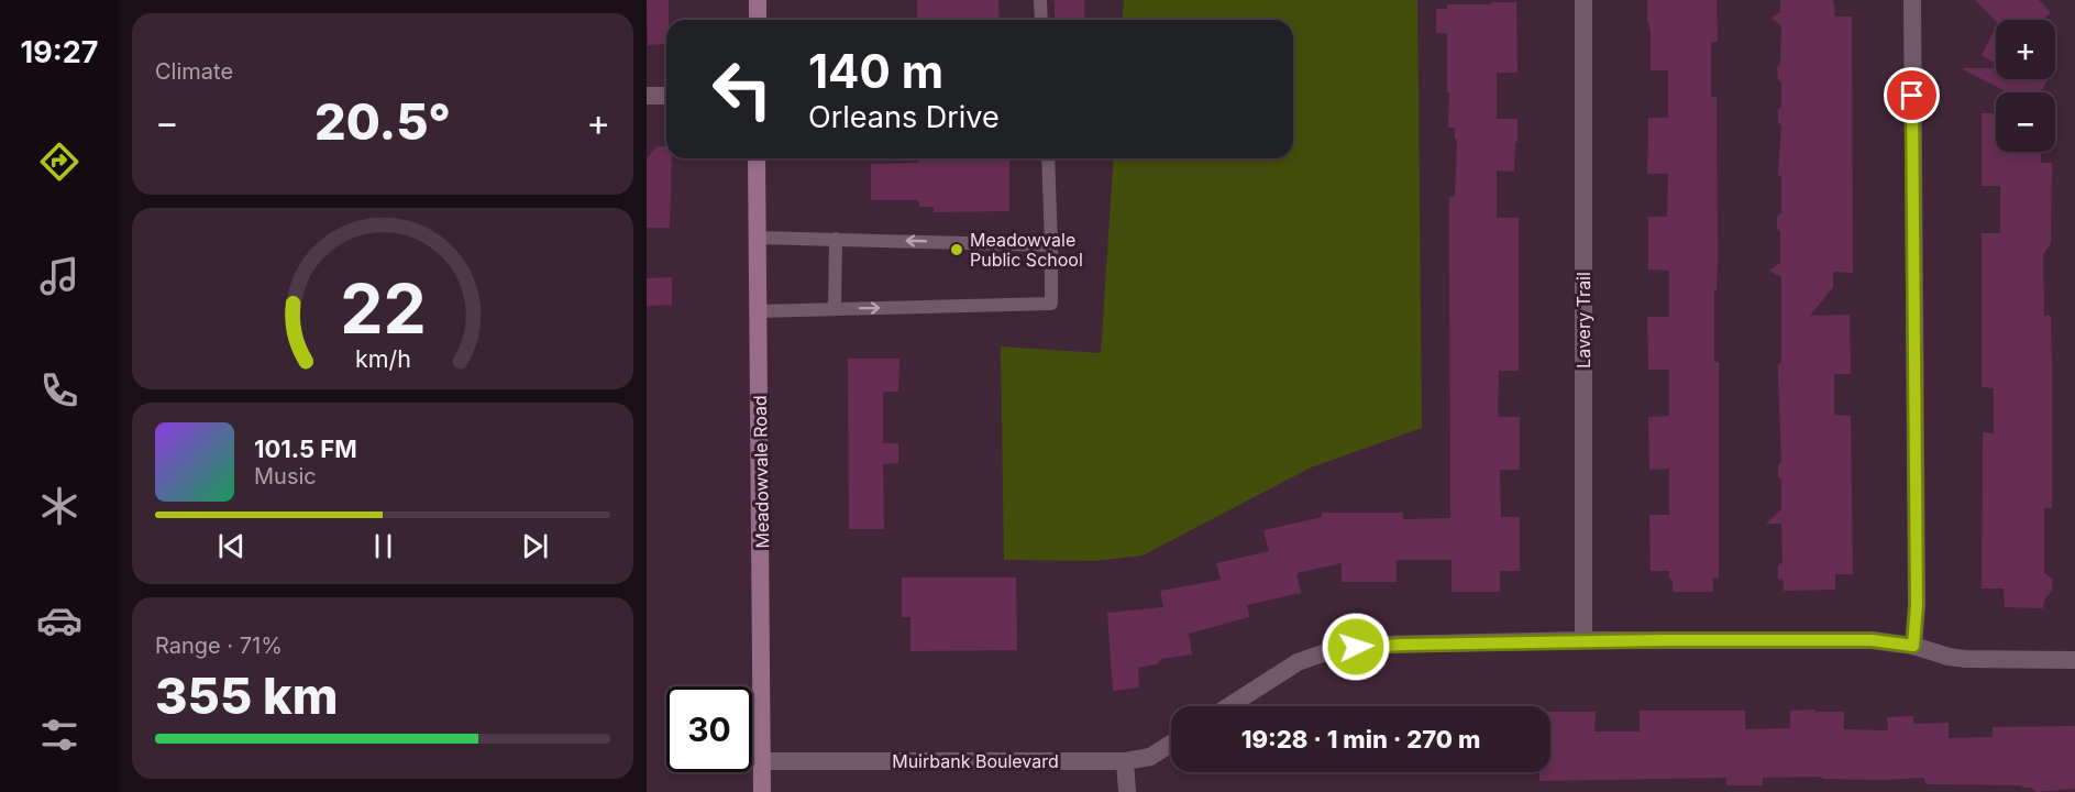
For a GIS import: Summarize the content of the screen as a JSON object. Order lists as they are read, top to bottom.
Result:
{
  "streets": {
    "main road": ["Meadowvale Road"],
    "street": ["Lavery Trail", "Muirbank Boulevard"]
  },
  "crossings": [
    ["Meadowvale Road", "Muirbank Boulevard"]
  ],
  "places": ["Meadowvale Public School"],
  "page": {
    "tabs": "19:27",
    "tile": [
      "Climate",
      ["Range · 71%", "355 km"]
    ],
    "map_buttons": ["+", "−"],
    "turn": ["140 m", "Orleans Drive"],
    "heat": ["−", "20.5°", "+"],
    "song": ["101.5 FM", "Music"],
    "limit": "30",
    "trip": "19:28 · 1 min · 270 m",
    "gauge": ["22", "km/h"]
  }
}
